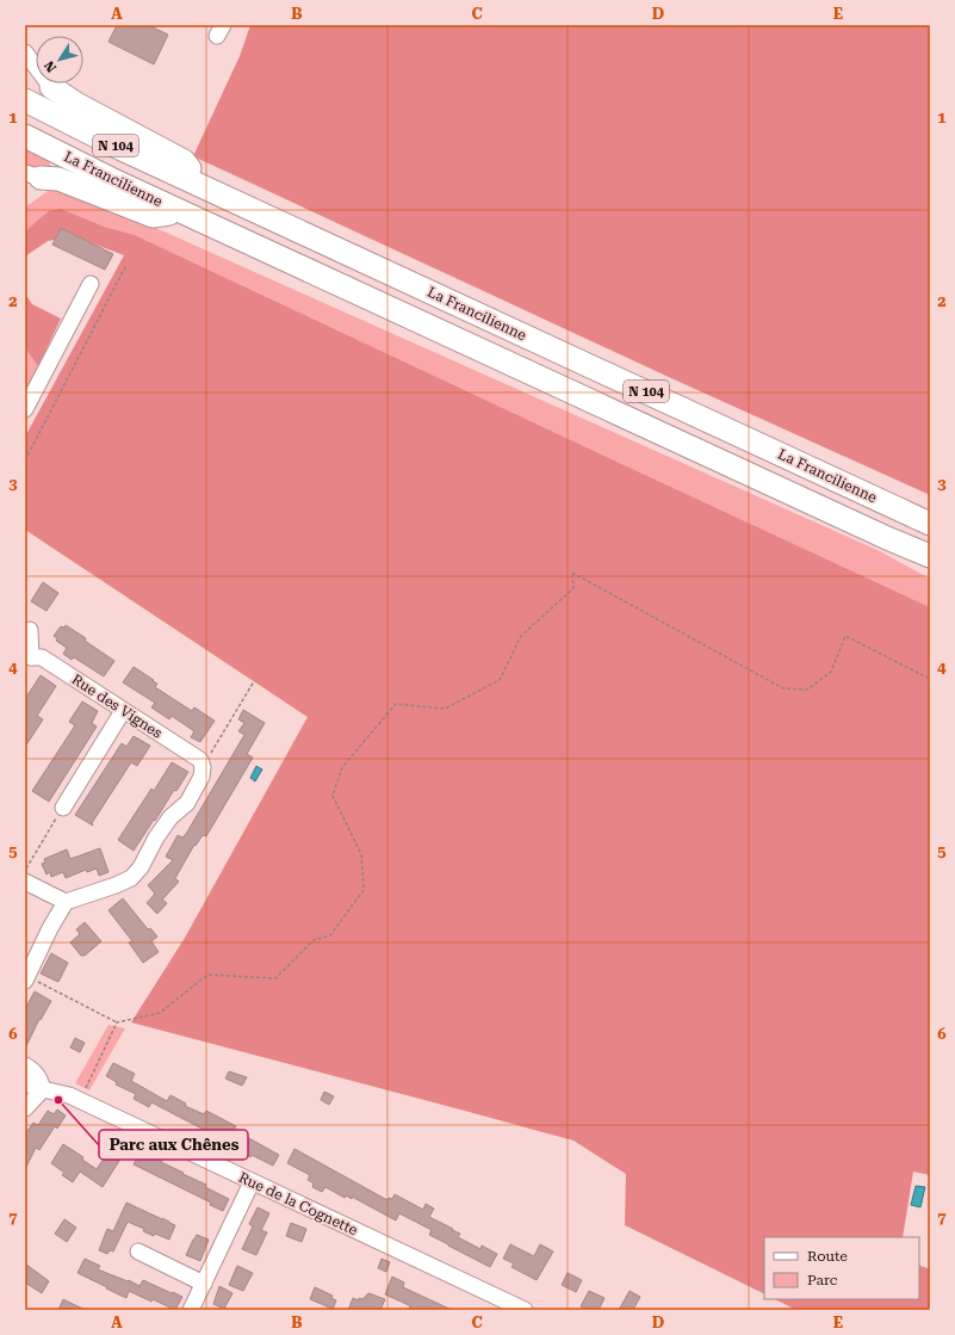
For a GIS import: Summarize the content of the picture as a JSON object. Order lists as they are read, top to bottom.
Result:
{
  "streets": {
    "highway": ["N 104", "La Francilienne"],
    "street": ["Rue des Vignes", "Rue de la Cognette"]
  },
  "places": ["Parc aux Chênes"],
  "legend": ["Route", "Parc"],
  "north": "bottom left",
  "grid": {
    "columns": [
      "A",
      "B",
      "C",
      "D",
      "E"
    ],
    "rows": [
      "1",
      "2",
      "3",
      "4",
      "5",
      "6",
      "7"
    ]
  }
}
